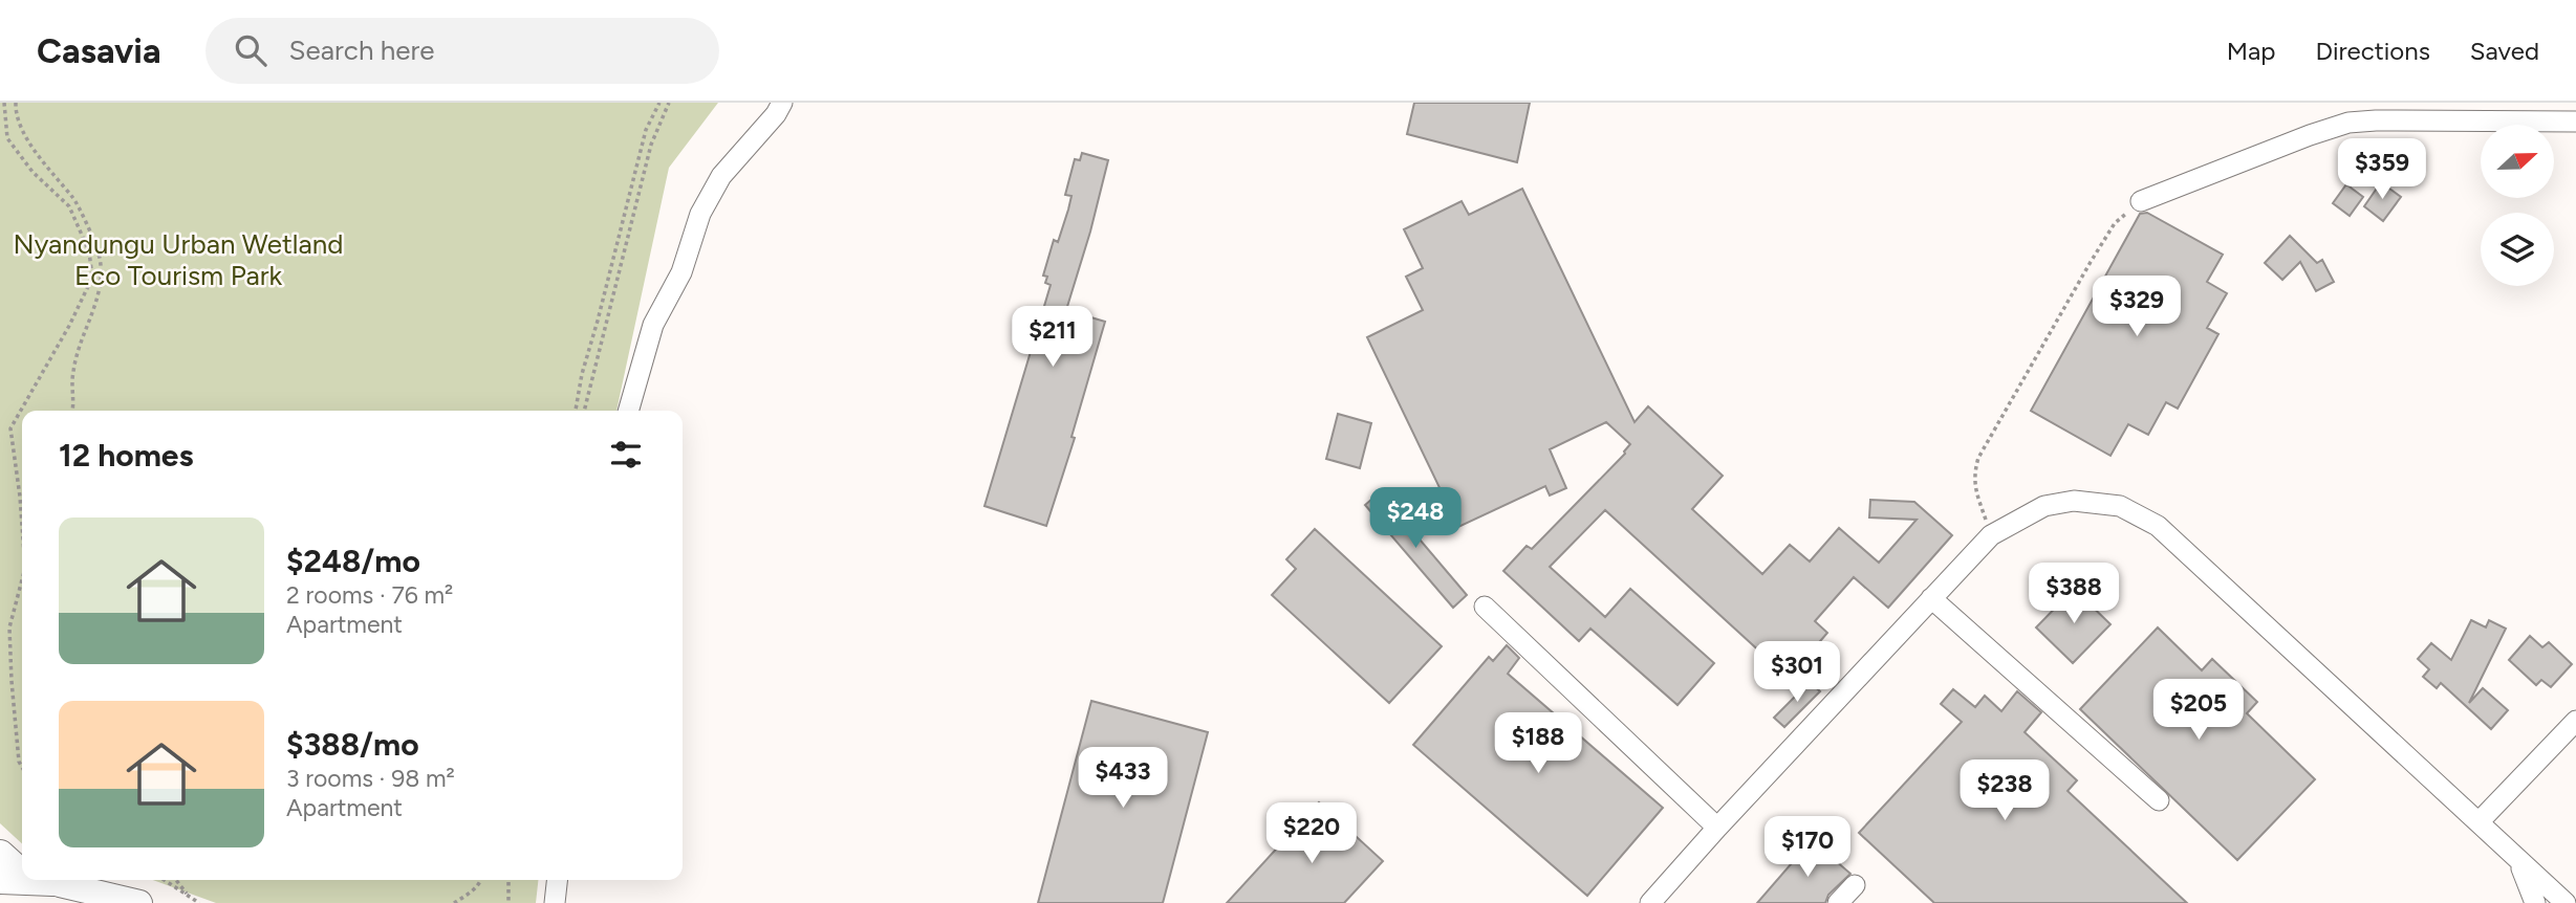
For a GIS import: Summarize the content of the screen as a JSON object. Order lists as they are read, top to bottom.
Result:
{
  "parks": ["Nyandungu Urban Wetland Eco Tourism Park"],
  "north": "right",
  "page": {
    "header": "Casavia",
    "search": "Search here",
    "nav": ["Map", "Directions", "Saved"],
    "price": [
      "$359",
      "$329",
      "$211",
      "$248",
      "$388",
      "$301",
      "$205",
      "$188",
      "$433",
      "$238",
      "$220",
      "$170"
    ],
    "heading": "12 homes",
    "list": [
      {
        "name": "$248/mo",
        "note": "2 rooms · 76 m² · Apartment"
      },
      {
        "name": "$388/mo",
        "note": "3 rooms · 98 m² · Apartment"
      }
    ]
  }
}
